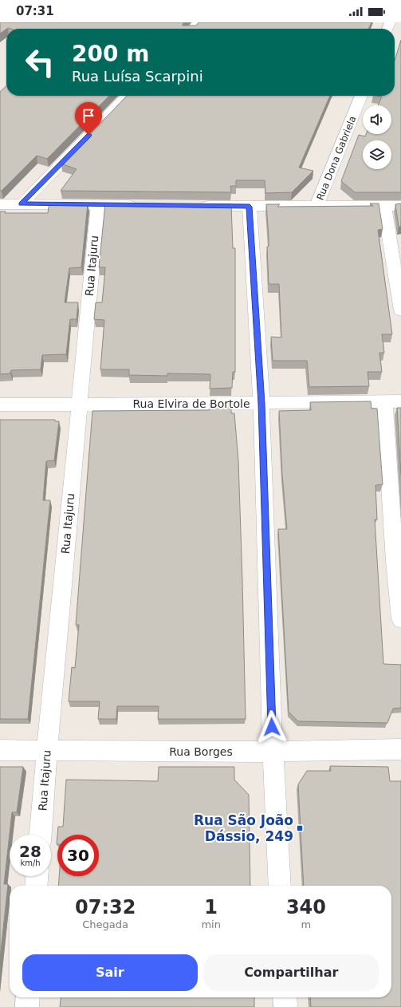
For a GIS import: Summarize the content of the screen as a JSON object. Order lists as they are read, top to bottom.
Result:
{
  "streets": {
    "street": [
      "Rua Dona Gabriela",
      "Rua Itajuru",
      "Rua Elvira de Bortole",
      "Rua Borges"
    ]
  },
  "crossings": [
    ["Rua Itajuru", "Rua Elvira de Bortole"],
    ["Rua Itajuru", "Rua Borges"]
  ],
  "places": {
    "transit": ["Rua São João Dássio, 249"]
  },
  "page": {
    "status": "07:31",
    "turn": ["200 m", "Rua Luísa Scarpini"],
    "speed": "28 km/h",
    "limit": "30",
    "eta": [
      "07:32",
      "Chegada",
      "1",
      "min",
      "340",
      "m"
    ],
    "buttons": ["Sair", "Compartilhar"]
  }
}
